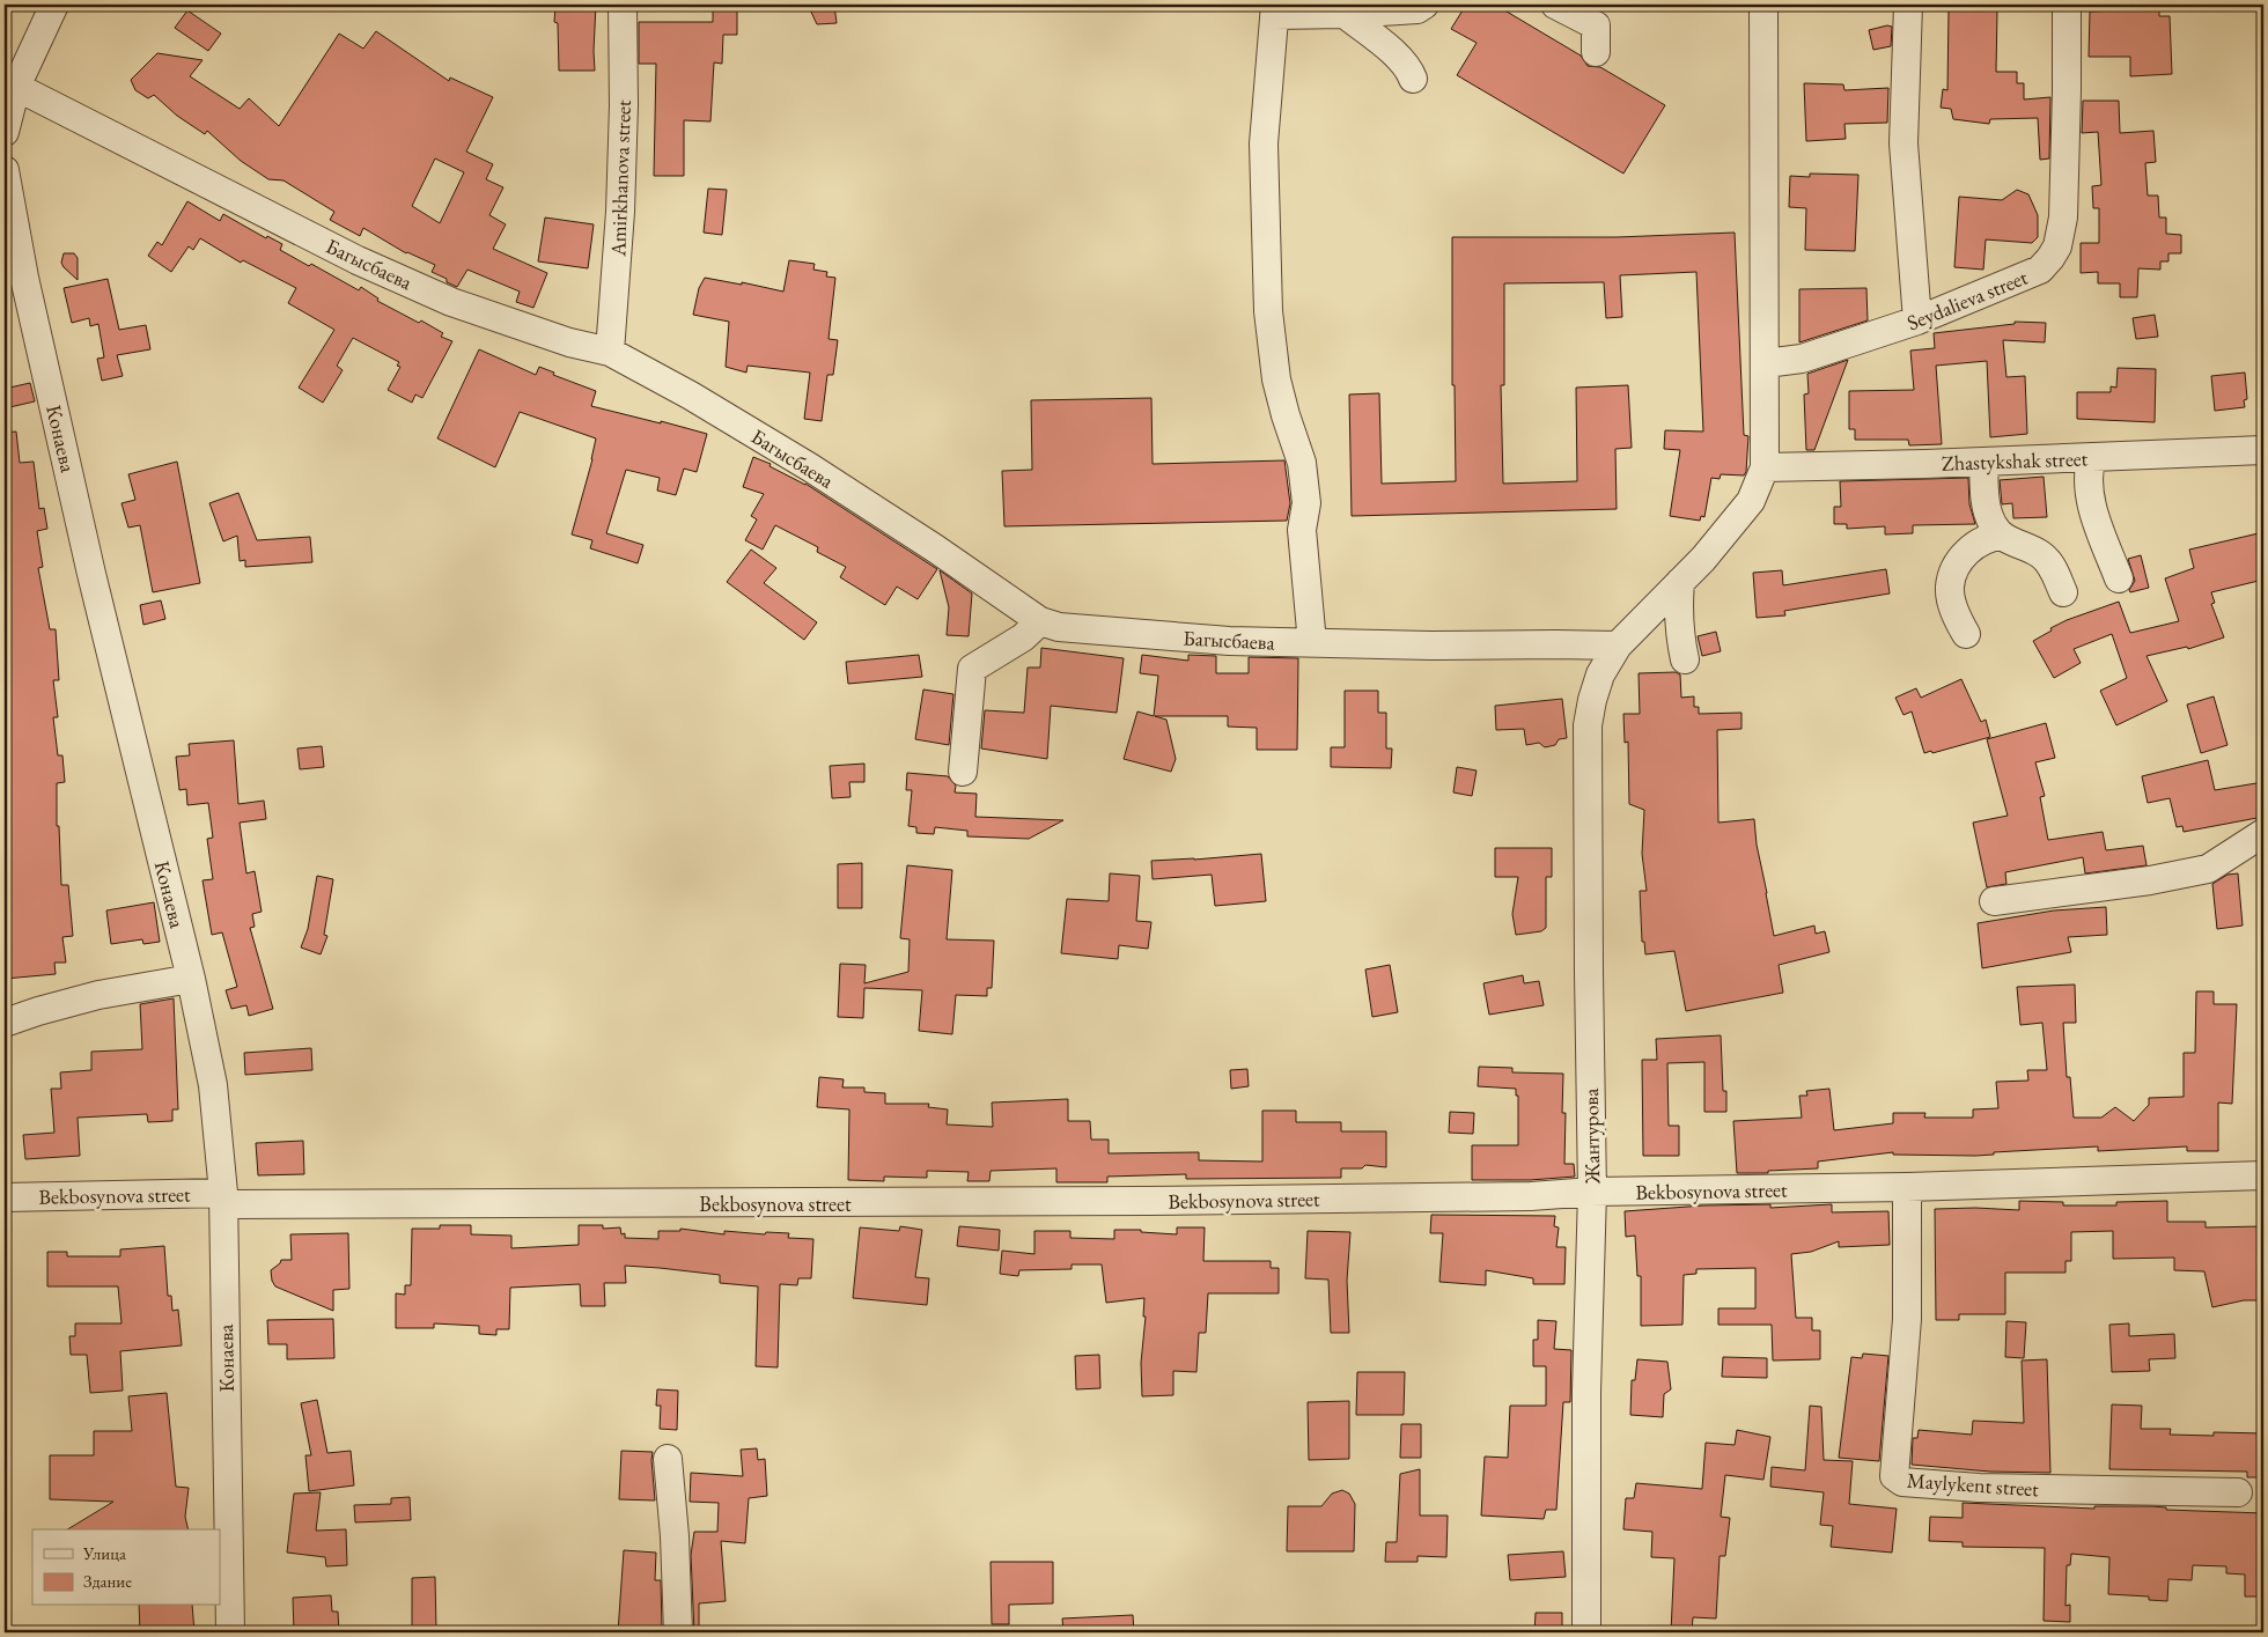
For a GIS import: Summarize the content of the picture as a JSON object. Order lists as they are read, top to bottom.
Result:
{
  "streets": {
    "street": [
      "Amirkhanova street",
      "Багысбаева",
      "Seydalieva street",
      "Конаева",
      "Zhastykshak street",
      "Жантурова",
      "Bekbosynova street",
      "Maylykent street"
    ]
  },
  "crossings": [
    ["Amirkhanova street", "Багысбаева"],
    ["Багысбаева", "Жантурова"],
    ["Конаева", "Bekbosynova street"],
    ["Жантурова", "Bekbosynova street"],
    ["Bekbosynova street", "Maylykent street"]
  ],
  "legend": ["Улица", "Здание"]
}
